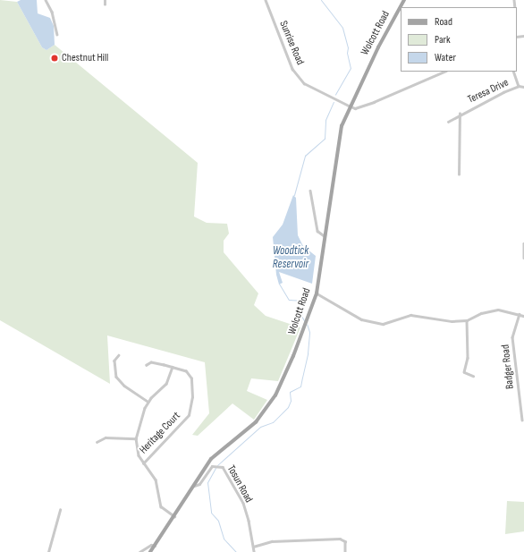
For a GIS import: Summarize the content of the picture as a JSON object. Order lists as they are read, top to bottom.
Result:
{
  "streets": {
    "main road": ["Wolcott Road"],
    "street": [
      "Sunrise Road",
      "Teresa Drive",
      "Badger Road",
      "Heritage Court",
      "Tosun Road"
    ]
  },
  "crossings": [
    ["Wolcott Road", "Sunrise Road"],
    ["Wolcott Road", "Tosun Road"]
  ],
  "water": ["Woodtick Reservoir"],
  "places": ["Chestnut Hill"],
  "legend": ["Road", "Park", "Water"]
}
